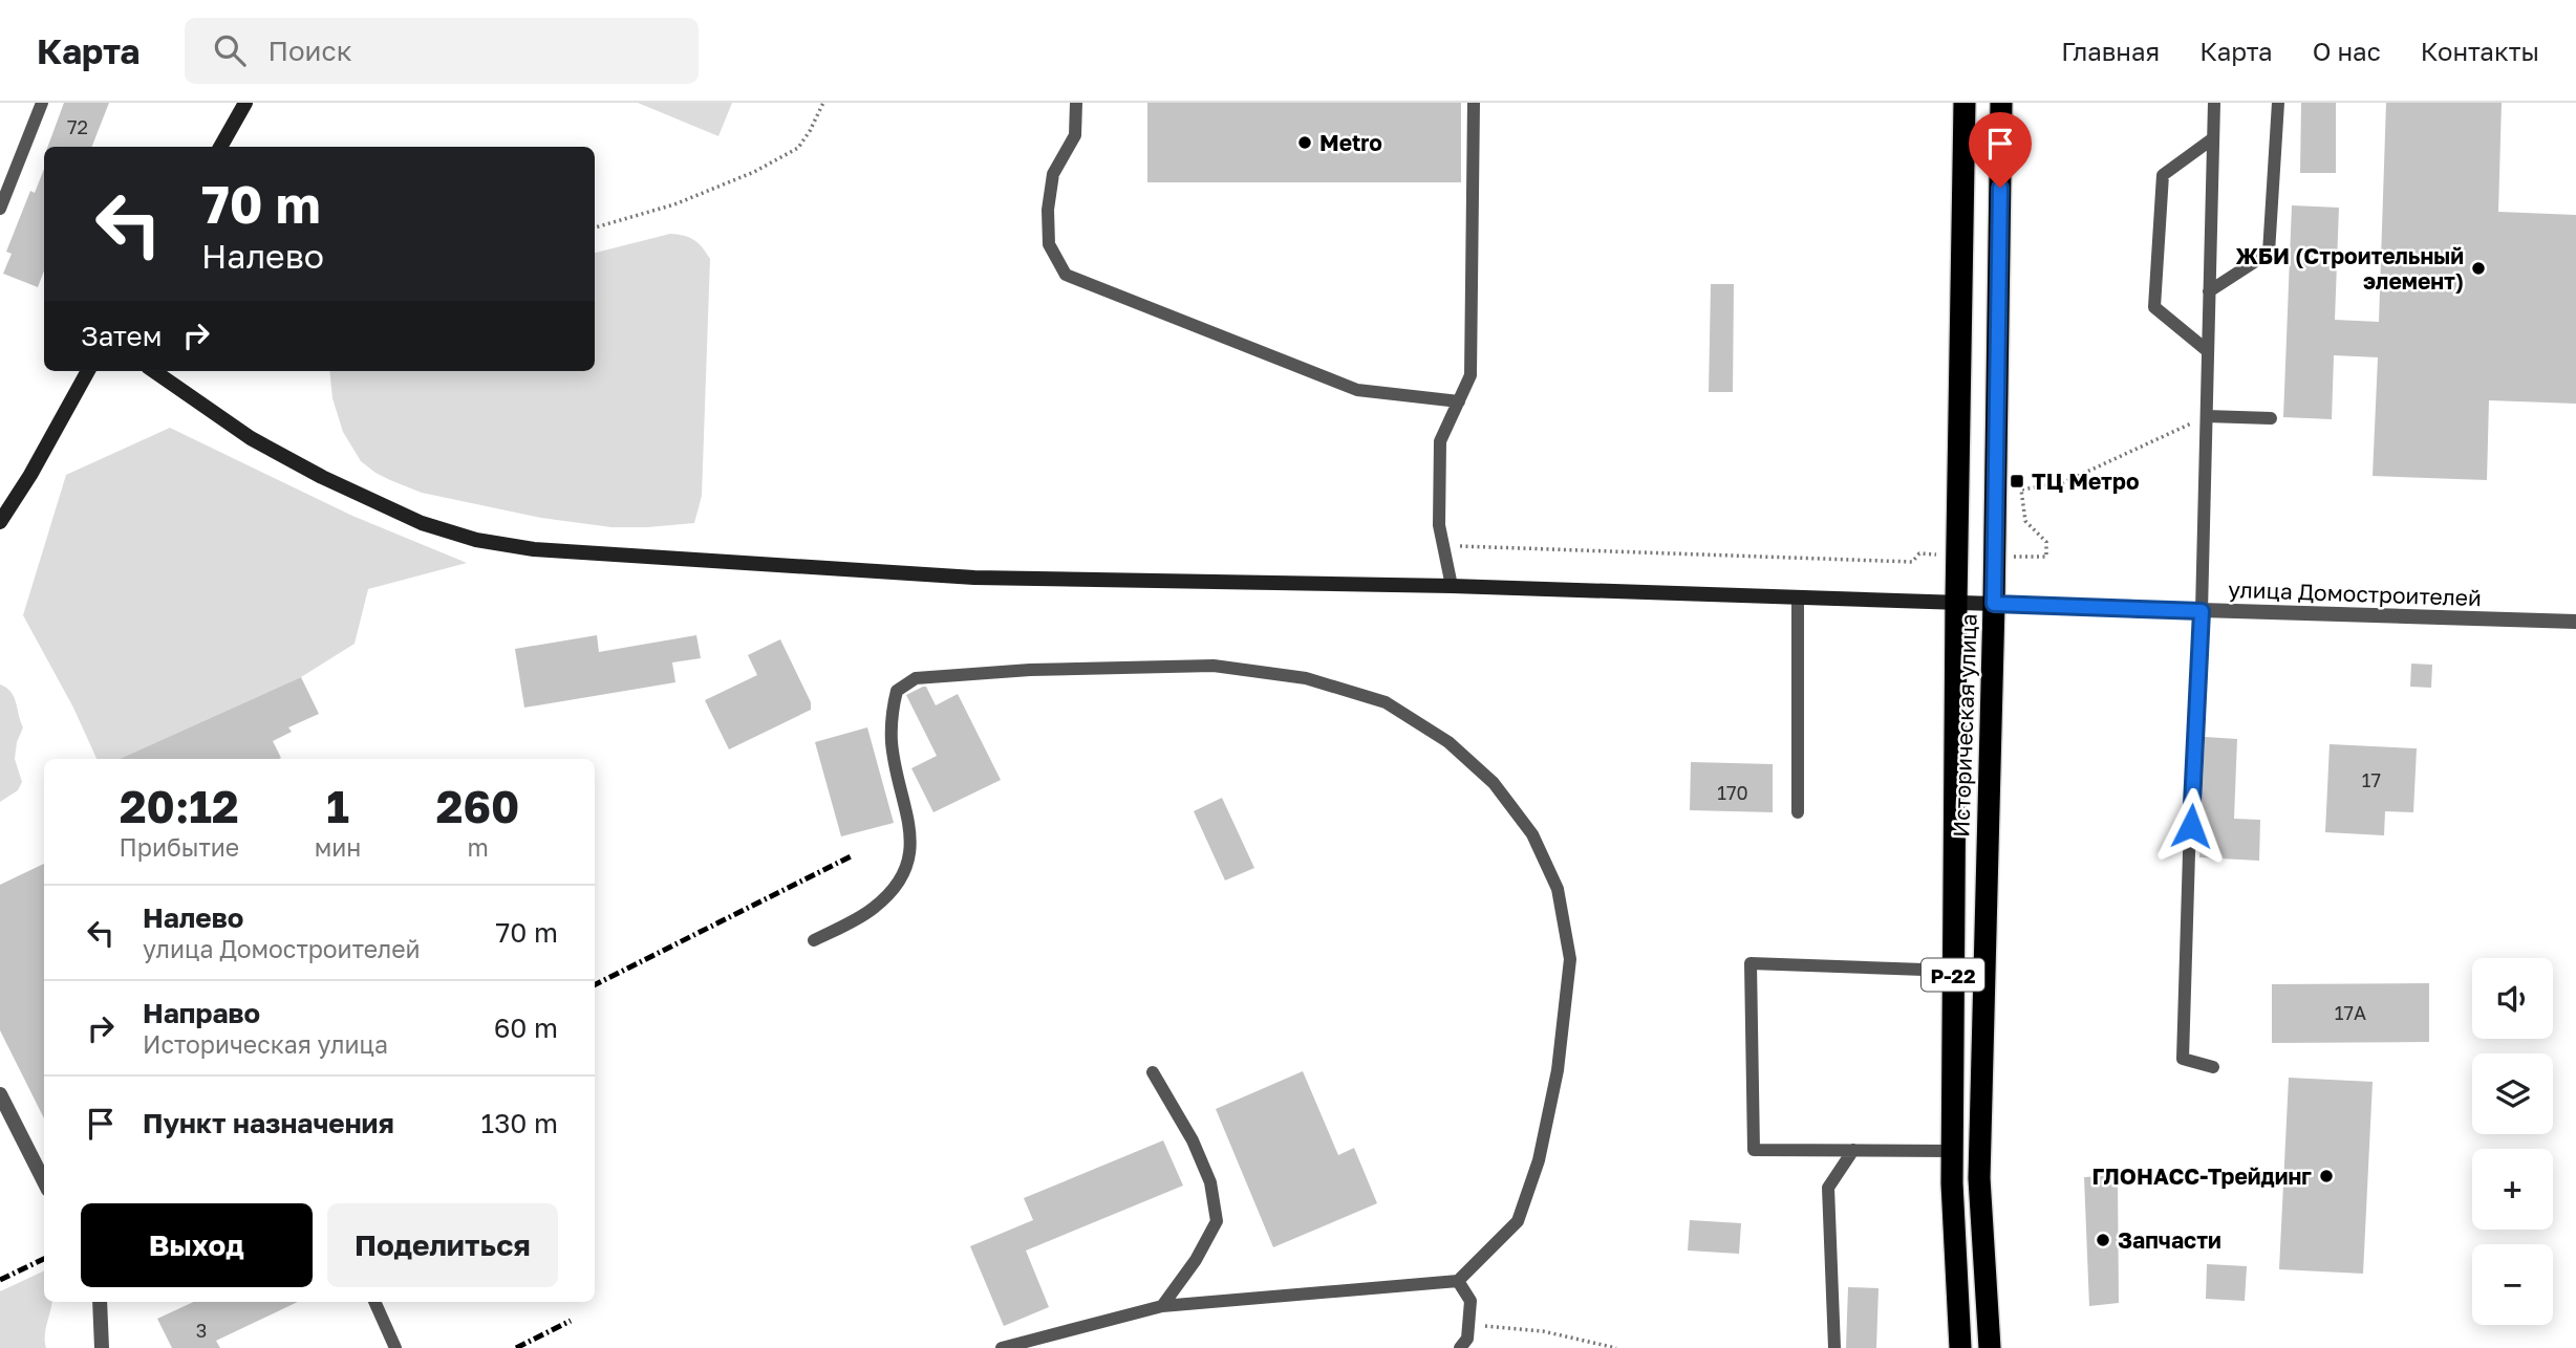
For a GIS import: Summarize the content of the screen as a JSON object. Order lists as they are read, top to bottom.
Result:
{
  "streets": {
    "highway": ["Историческая улица", "Р-22"],
    "main road": ["улица Домостроителей"]
  },
  "crossings": [
    ["улица Домостроителей", "Историческая улица"]
  ],
  "places": {
    "other": [
      "Metro",
      "ЖБИ (Строительный элемент)",
      "ГЛОНАСС-Трейдинг",
      "Запчасти"
    ],
    "transit": ["ТЦ Метро"]
  },
  "house_numbers": [
    "72",
    "17",
    "170",
    "17А",
    "3"
  ],
  "page": {
    "header": "Карта",
    "search": "Поиск",
    "nav": [
      "Главная",
      "Карта",
      "О нас",
      "Контакты"
    ],
    "turn": ["70 m", "Налево"],
    "then": "Затем",
    "eta": [
      "20:12",
      "Прибытие",
      "1",
      "мин",
      "260",
      "m"
    ],
    "list": [
      {
        "name": "Налево",
        "note": "улица Домостроителей",
        "value": "70 m"
      },
      {
        "name": "Направо",
        "note": "Историческая улица",
        "value": "60 m"
      },
      {
        "name": "Пункт назначения",
        "value": "130 m"
      }
    ],
    "map_buttons": ["+", "−"],
    "buttons": ["Выход", "Поделиться"]
  }
}
